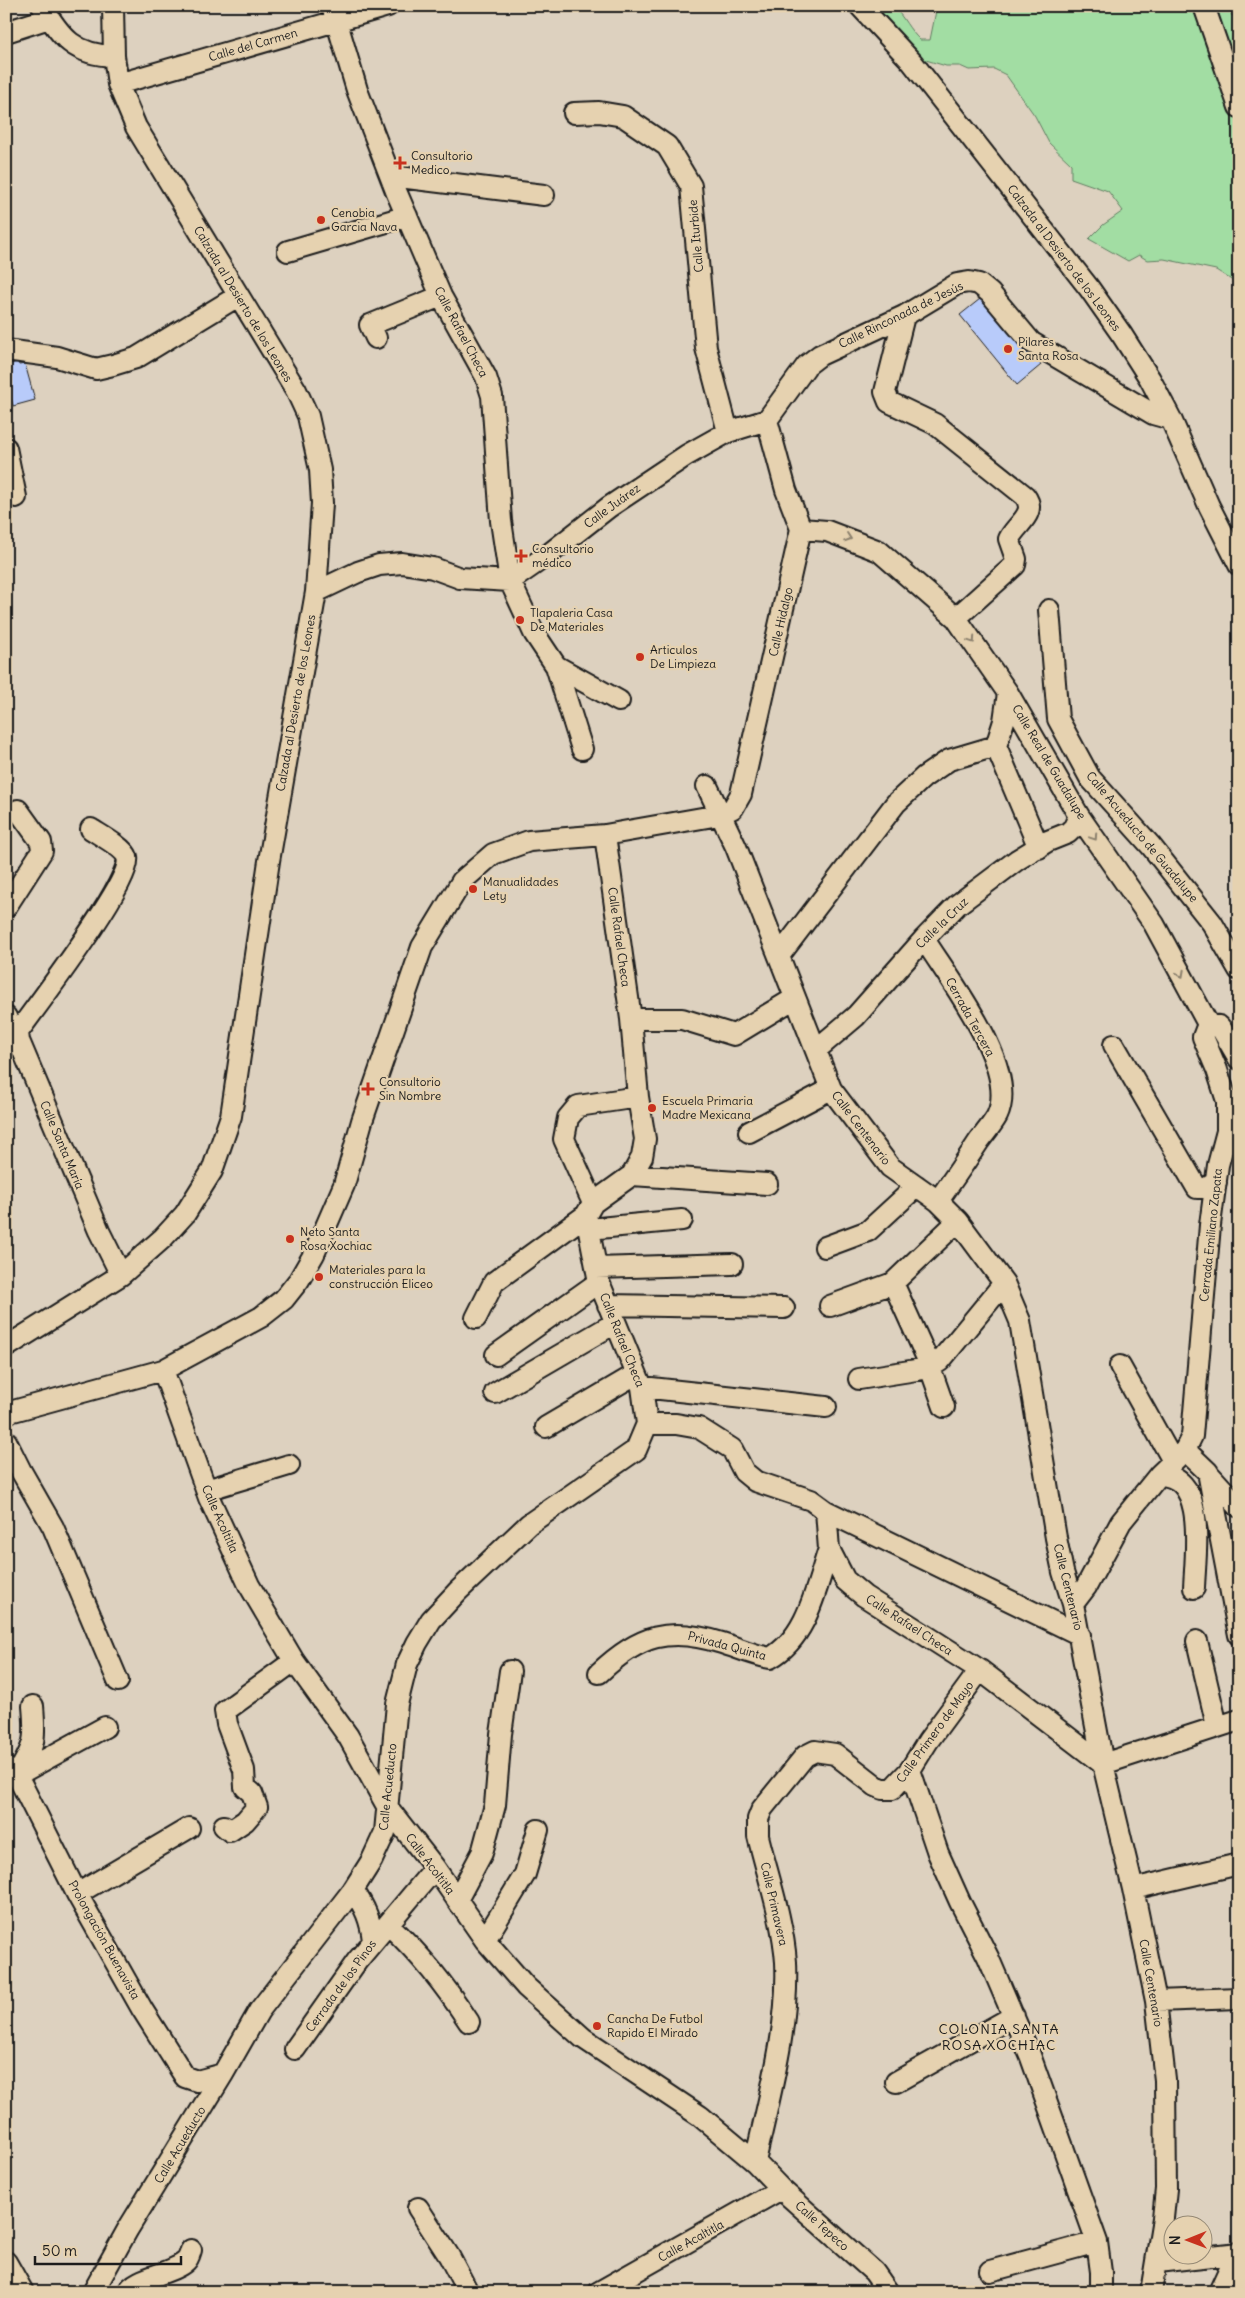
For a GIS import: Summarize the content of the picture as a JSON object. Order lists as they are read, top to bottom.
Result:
{
  "streets": {
    "street": [
      "Calle del Carmen",
      "Calle Iturbide",
      "Calzada al Desierto de los Leones",
      "Calle Rinconada de Jesús",
      "Calle Rafael Checa",
      "Calle Juárez",
      "Calle Hidalgo",
      "Calle Real de Guadalupe",
      "Calle Acueducto de Guadalupe",
      "Calle la Cruz",
      "Cerrada Tercera",
      "Calle Centenario",
      "Calle Santa María",
      "Cerrada Emiliano Zapata",
      "Calle Acoltitla",
      "Privada Quinta",
      "Calle Primero de Mayo",
      "Calle Acueducto",
      "Calle Primavera",
      "Prolongación Buenavista",
      "Cerrada de los Pinos",
      "Calle Tepeco",
      "Calle Acaltitla"
    ]
  },
  "crossings": [
    ["Calle del Carmen", "Calzada al Desierto de los Leones"],
    ["Calle del Carmen", "Calle Rafael Checa"],
    ["Calle Iturbide", "Calle Juárez"],
    ["Calzada al Desierto de los Leones", "Calle Rinconada de Jesús"],
    ["Calzada al Desierto de los Leones", "Calle Santa María"],
    ["Calle Rinconada de Jesús", "Calle Juárez"],
    ["Calle Rafael Checa", "Calle Juárez"],
    ["Calle Rafael Checa", "Calle Centenario"],
    ["Calle Rafael Checa", "Privada Quinta"],
    ["Calle Rafael Checa", "Calle Primero de Mayo"],
    ["Calle Rafael Checa", "Calle Acueducto"],
    ["Calle Hidalgo", "Calle Real de Guadalupe"],
    ["Calle Hidalgo", "Calle Centenario"],
    ["Calle Real de Guadalupe", "Calle la Cruz"],
    ["Calle Real de Guadalupe", "Cerrada Emiliano Zapata"],
    ["Calle la Cruz", "Cerrada Tercera"],
    ["Calle la Cruz", "Calle Centenario"],
    ["Cerrada Tercera", "Calle Centenario"],
    ["Calle Centenario", "Cerrada Emiliano Zapata"],
    ["Calle Acoltitla", "Calle Acueducto"],
    ["Calle Acoltitla", "Calle Primavera"],
    ["Calle Acoltitla", "Cerrada de los Pinos"],
    ["Calle Acoltitla", "Calle Tepeco"],
    ["Calle Primero de Mayo", "Calle Primavera"],
    ["Calle Acueducto", "Prolongación Buenavista"],
    ["Calle Primavera", "Calle Tepeco"],
    ["Calle Tepeco", "Calle Acaltitla"]
  ],
  "one_way": ["Calle Real de Guadalupe"],
  "districts": ["COLONIA SANTA ROSA XOCHIAC"],
  "places": {
    "health": ["Consultorio Medico", "Consultorio médico", "Consultorio Sin Nombre"],
    "other": [
      "Cenobia Garcia Nava",
      "Pilares Santa Rosa",
      "Tlapaleria Casa De Materiales",
      "Articulos De Limpieza",
      "Manualidades Lety",
      "Escuela Primaria Madre Mexicana",
      "Neto Santa Rosa Xochiac",
      "Materiales para la construcción Eliceo",
      "Cancha De Futbol Rapido El Mirado"
    ]
  },
  "scale_bar": "50 m",
  "north": "left"
}
